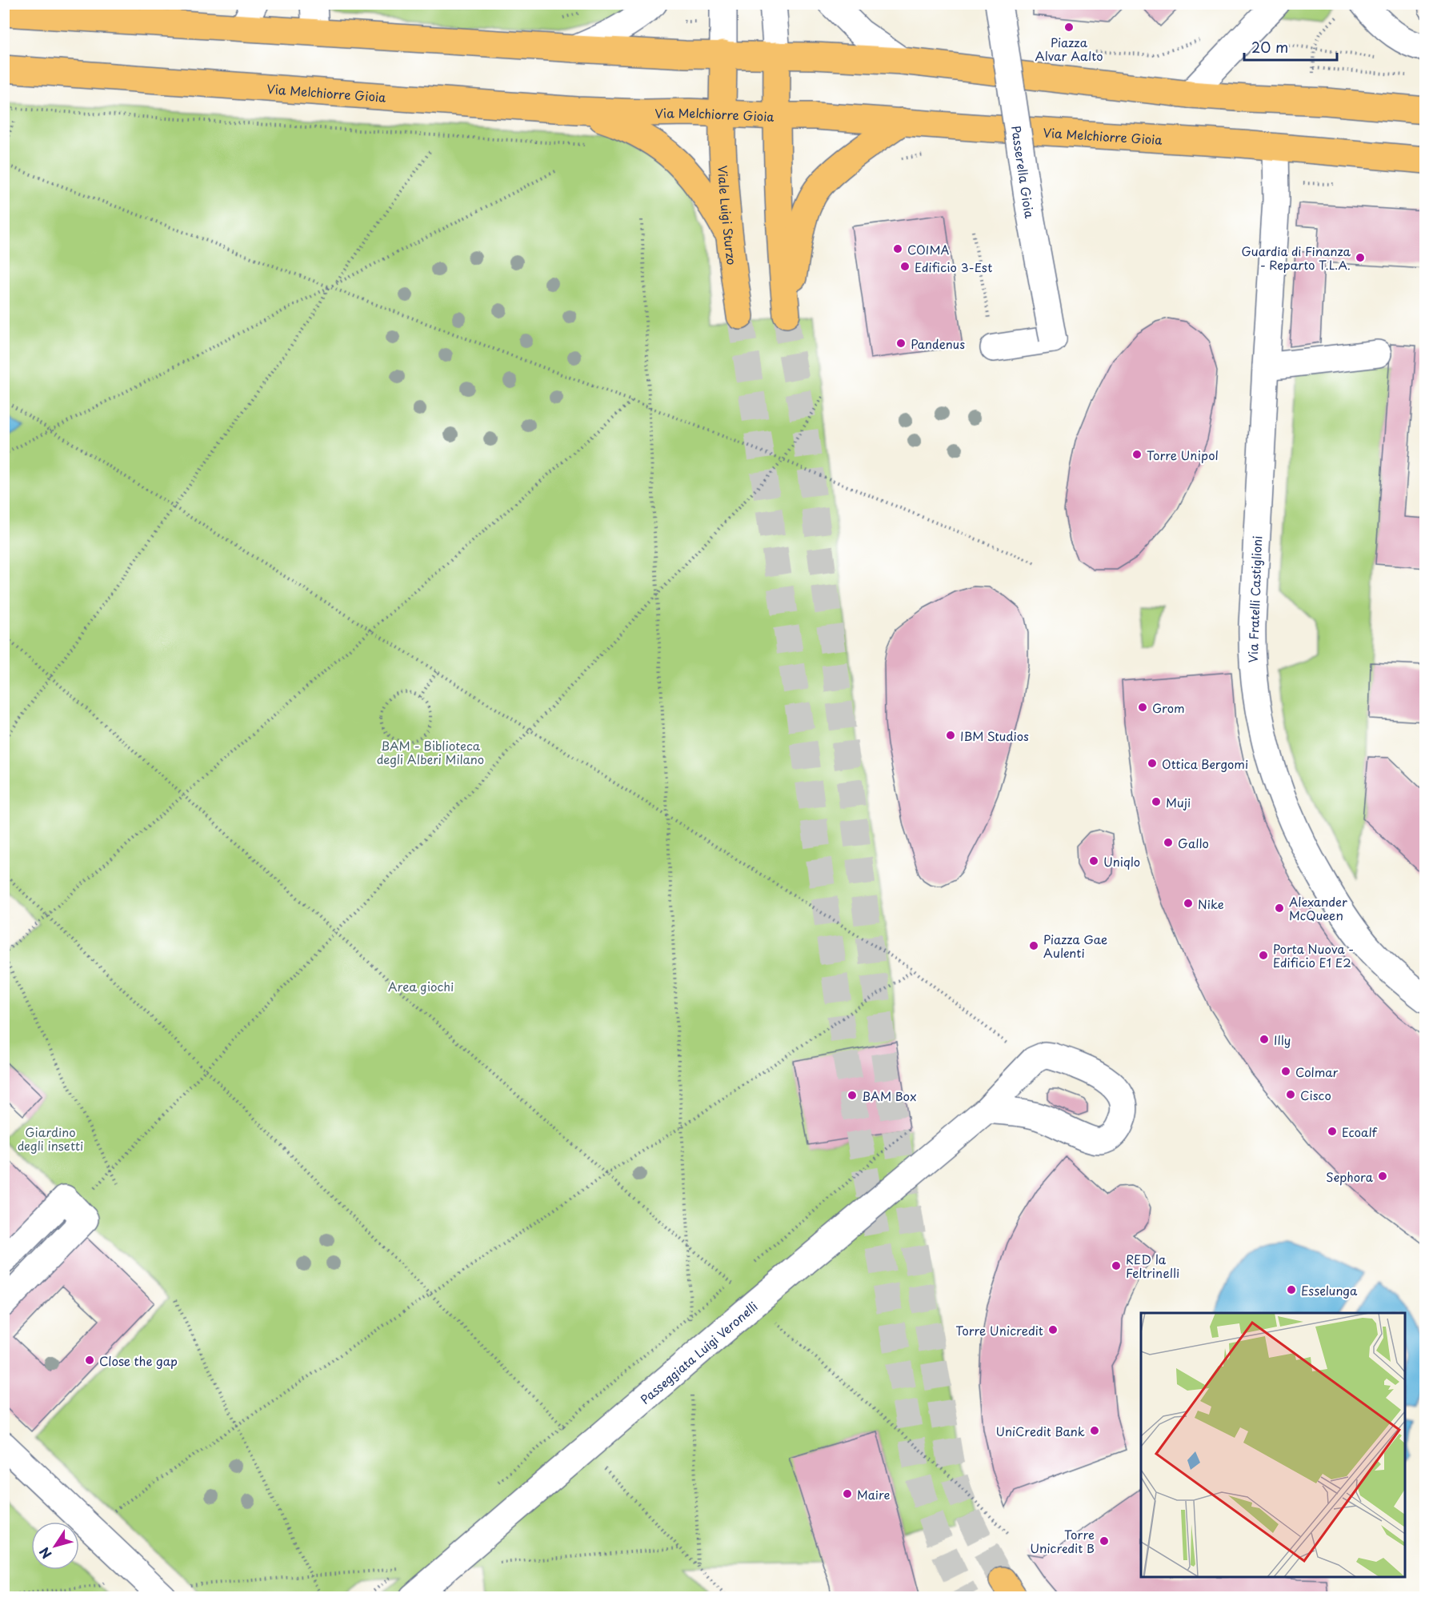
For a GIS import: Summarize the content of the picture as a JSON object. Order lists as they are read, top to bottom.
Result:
{
  "streets": {
    "main road": ["Via Melchiorre Gioia", "Viale Luigi Sturzo"],
    "street": ["Passerella Gioia", "Via Fratelli Castiglioni", "Passeggiata Luigi Veronelli"]
  },
  "crossings": [
    ["Via Melchiorre Gioia", "Viale Luigi Sturzo"],
    ["Via Melchiorre Gioia", "Via Fratelli Castiglioni"]
  ],
  "parks": ["BAM - Biblioteca degli Alberi Milano", "Area giochi", "Giardino degli insetti"],
  "places": [
    "Piazza Alvar Aalto",
    "COIMA",
    "Guardia di Finanza - Reparto T.L.A.",
    "Edificio 3-Est",
    "Pandenus",
    "Torre Unipol",
    "Grom",
    "IBM Studios",
    "Ottica Bergomi",
    "Muji",
    "Gallo",
    "Uniqlo",
    "Nike",
    "Alexander McQueen",
    "Piazza Gae Aulenti",
    "Porta Nuova - Edificio E1 E2",
    "Illy",
    "Colmar",
    "Cisco",
    "BAM Box",
    "Ecoalf",
    "Sephora",
    "RED la Feltrinelli",
    "Esselunga",
    "Torre Unicredit",
    "Close the gap",
    "UniCredit Bank",
    "Maire",
    "Torre Unicredit B"
  ],
  "scale_bar": "20 m",
  "north": "bottom left"
}
